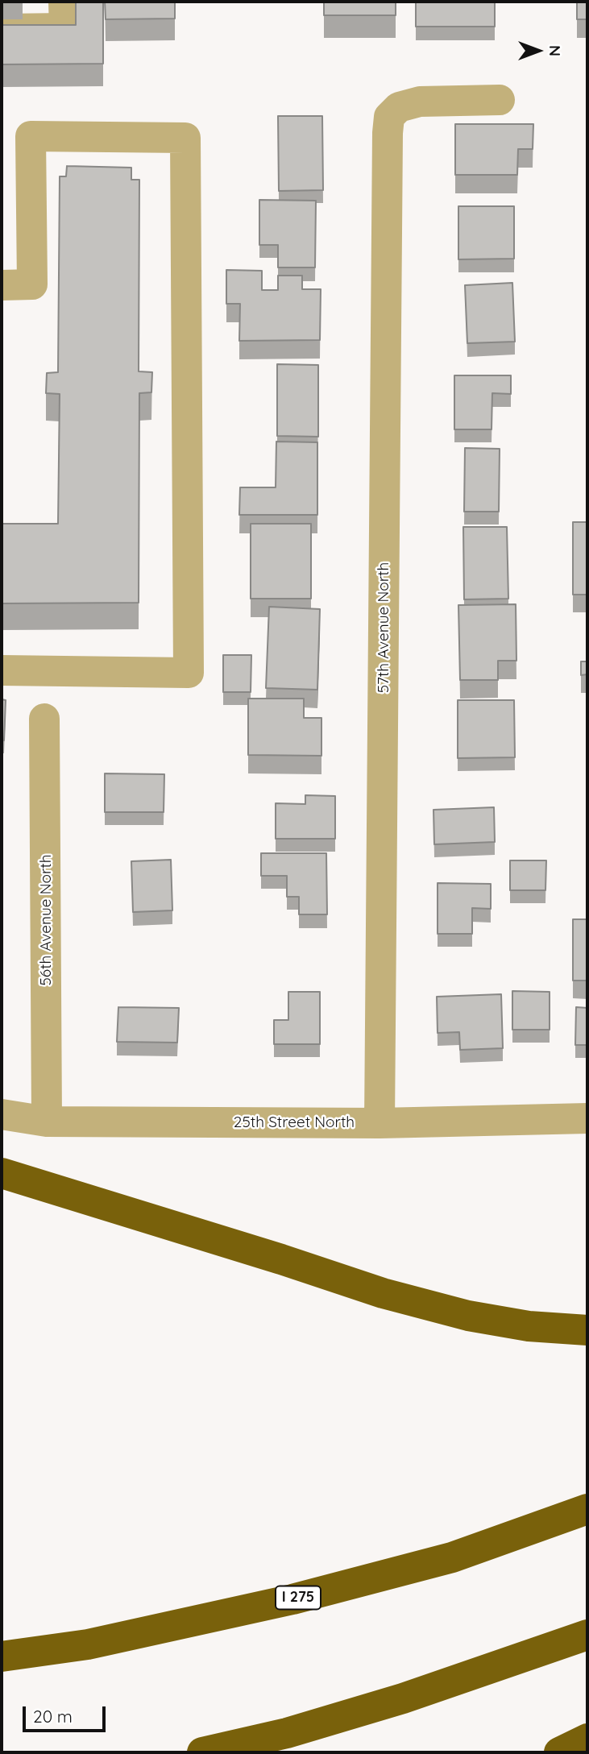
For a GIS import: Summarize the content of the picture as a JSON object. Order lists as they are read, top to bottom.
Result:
{
  "streets": {
    "highway": ["I 275"],
    "street": ["57th Avenue North", "56th Avenue North", "25th Street North"]
  },
  "crossings": [
    ["57th Avenue North", "25th Street North"],
    ["56th Avenue North", "25th Street North"]
  ],
  "scale_bar": "20 m",
  "north": "right"
}
